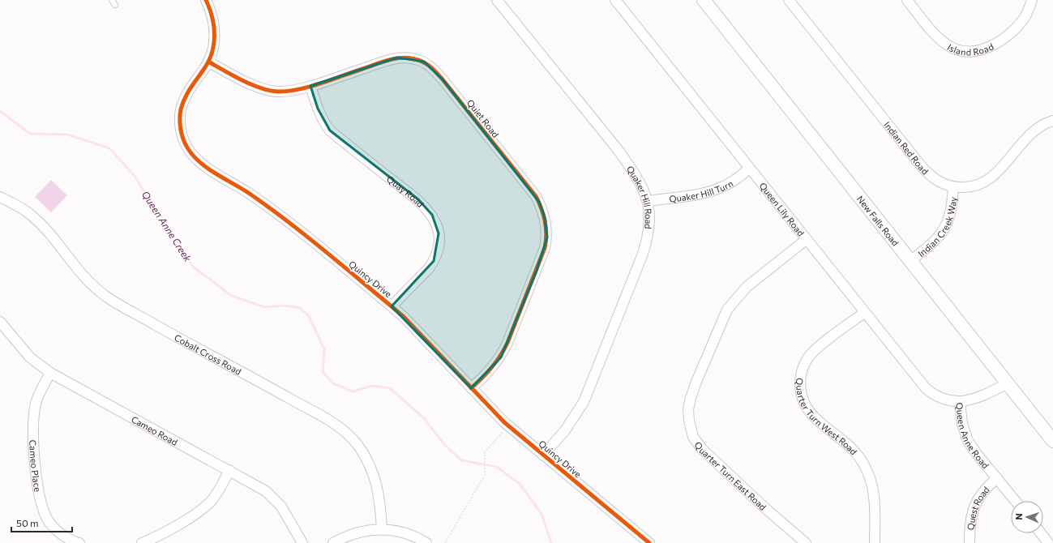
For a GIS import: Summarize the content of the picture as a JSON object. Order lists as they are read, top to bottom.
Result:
{
  "streets": {
    "main road": ["New Falls Road"],
    "street": [
      "Island Road",
      "Quiet Road",
      "Indian Red Road",
      "Quaker Hill Turn",
      "Quay Road",
      "Quaker Hill Road",
      "Queen Lily Road",
      "Indian Creek Way",
      "Quincy Drive",
      "Cobalt Cross Road",
      "Quarter Turn West Road",
      "Cameo Road",
      "Queen Anne Road",
      "Cameo Place",
      "Quarter Turn East Road",
      "Quest Road"
    ]
  },
  "crossings": [
    ["Quiet Road", "Quay Road"],
    ["Quiet Road", "Quincy Drive"],
    ["Indian Red Road", "Indian Creek Way"],
    ["Quaker Hill Turn", "Quaker Hill Road"],
    ["Quaker Hill Turn", "Queen Lily Road"],
    ["Quay Road", "Quincy Drive"],
    ["Quaker Hill Road", "Quincy Drive"],
    ["Queen Lily Road", "Quarter Turn West Road"],
    ["Queen Lily Road", "Queen Anne Road"],
    ["Queen Lily Road", "Quarter Turn East Road"],
    ["New Falls Road", "Indian Creek Way"],
    ["New Falls Road", "Queen Anne Road"],
    ["Cameo Road", "Cameo Place"],
    ["Queen Anne Road", "Quest Road"]
  ],
  "water": ["Queen Anne Creek"],
  "scale_bar": "50 m",
  "north": "left"
}
